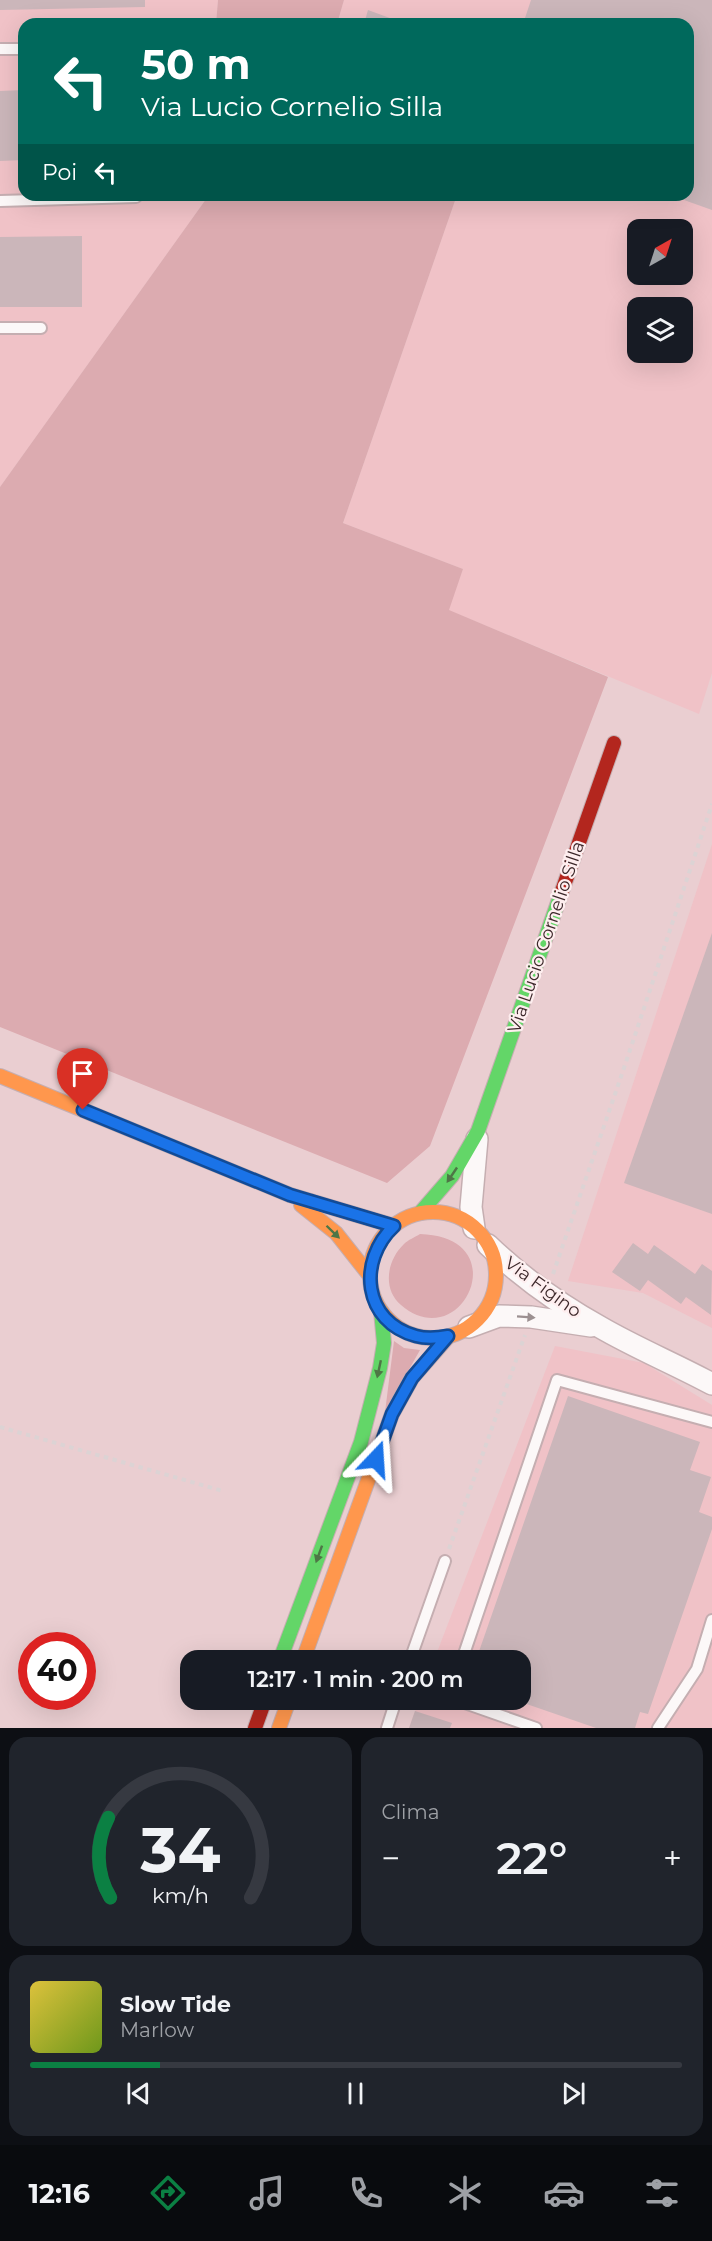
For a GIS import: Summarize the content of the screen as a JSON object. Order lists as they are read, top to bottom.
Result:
{
  "streets": {
    "street": ["Via Lucio Cornelio Silla", "Via Figino"]
  },
  "crossings": [
    ["Via Lucio Cornelio Silla", "Via Figino"]
  ],
  "north": "top right",
  "page": {
    "turn": ["50 m", "Via Lucio Cornelio Silla"],
    "then": "Poi",
    "limit": "40",
    "trip": "12:17 · 1 min · 200 m",
    "tile": "Clima",
    "heat": ["−", "22°", "+"],
    "song": ["Slow Tide", "Marlow"],
    "tabs": "12:16",
    "gauge": ["34", "km/h"]
  }
}
